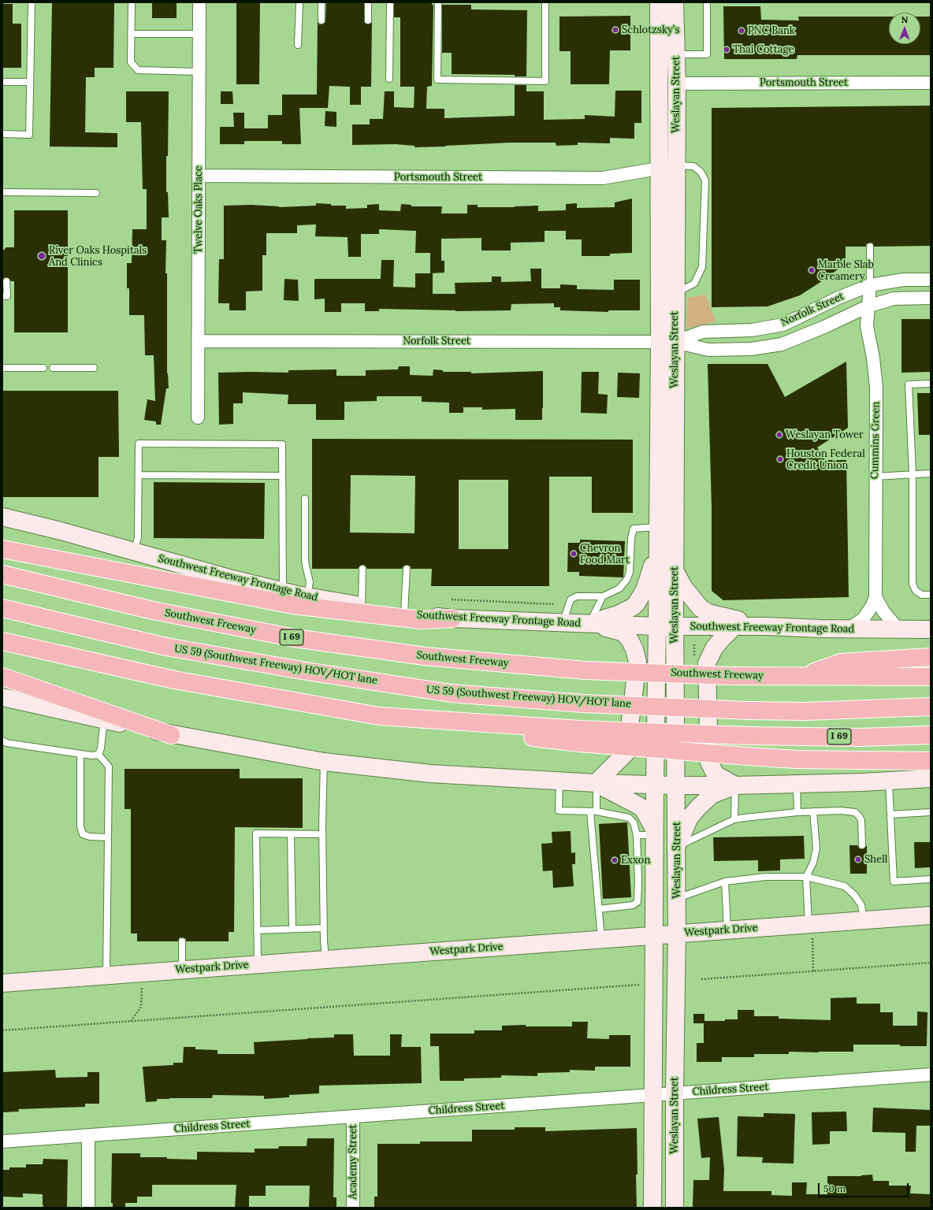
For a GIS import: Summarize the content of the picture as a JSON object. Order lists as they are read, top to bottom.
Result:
{
  "streets": {
    "highway": ["Southwest Freeway", "I 69", "US 59 (Southwest Freeway) HOV/HOT lane"],
    "main road": ["Weslayan Street", "Southwest Freeway Frontage Road", "Westpark Drive"],
    "street": [
      "Portsmouth Street",
      "Twelve Oaks Place",
      "Norfolk Street",
      "Cummins Green",
      "Childress Street",
      "Academy Street"
    ]
  },
  "crossings": [
    ["Portsmouth Street", "Weslayan Street"],
    ["Portsmouth Street", "Twelve Oaks Place"],
    ["Weslayan Street", "Norfolk Street"],
    ["Weslayan Street", "Southwest Freeway Frontage Road"],
    ["Weslayan Street", "Westpark Drive"],
    ["Weslayan Street", "Childress Street"],
    ["Twelve Oaks Place", "Norfolk Street"],
    ["Norfolk Street", "Cummins Green"],
    ["Cummins Green", "Southwest Freeway Frontage Road"],
    ["Childress Street", "Academy Street"]
  ],
  "places": [
    "Schlotzsky's",
    "PNC Bank",
    "Thai Cottage",
    "River Oaks Hospitals And Clinics",
    "Marble Slab Creamery",
    "Weslayan Tower",
    "Houston Federal Credit Union",
    "Chevron Food Mart",
    "Shell",
    "Exxon"
  ],
  "scale_bar": "50 m",
  "north": "top"
}
